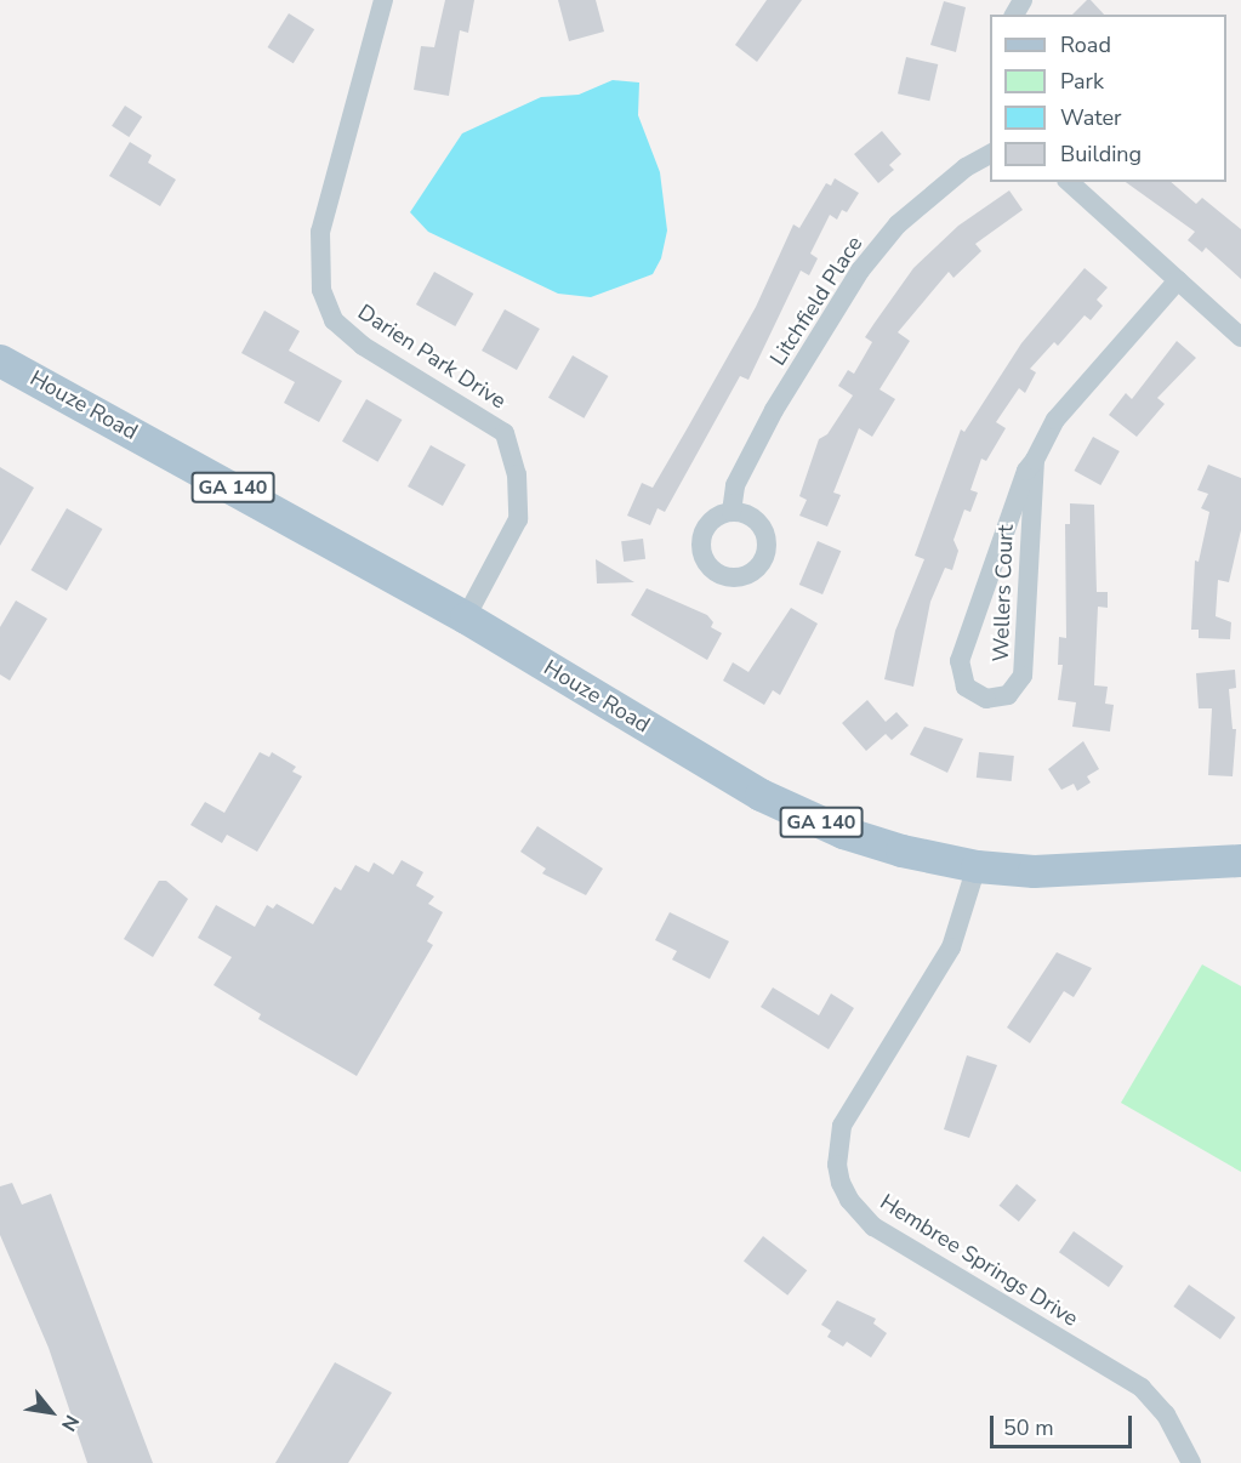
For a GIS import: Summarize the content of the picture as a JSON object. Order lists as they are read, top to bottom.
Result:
{
  "streets": {
    "main road": ["Houze Road", "GA 140"],
    "street": [
      "Litchfield Place",
      "Darien Park Drive",
      "Wellers Court",
      "Hembree Springs Drive"
    ]
  },
  "crossings": [
    ["Darien Park Drive", "Houze Road"],
    ["Houze Road", "Hembree Springs Drive"]
  ],
  "legend": [
    "Road",
    "Park",
    "Water",
    "Building"
  ],
  "scale_bar": "50 m",
  "north": "bottom right"
}
